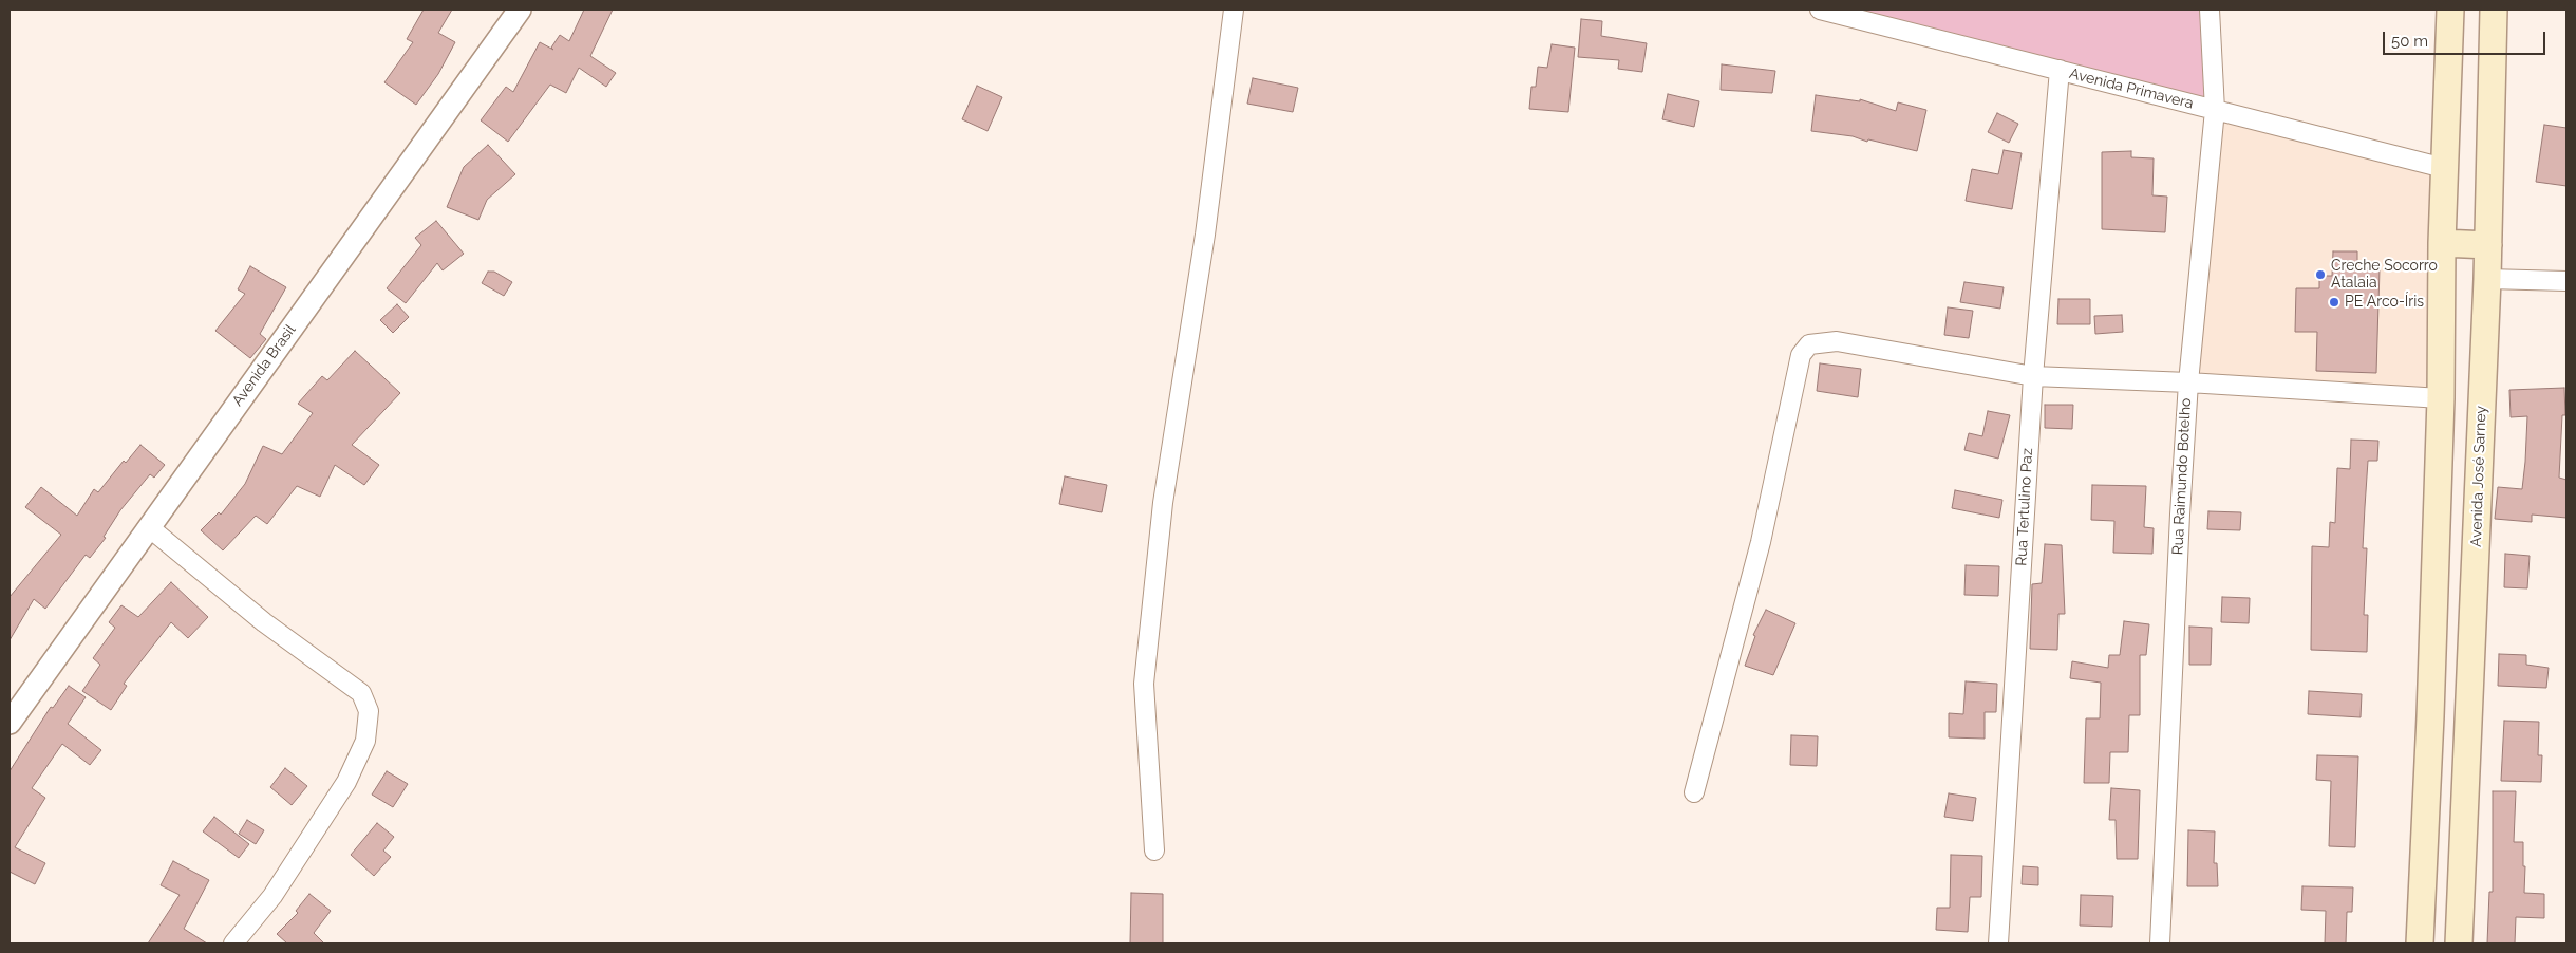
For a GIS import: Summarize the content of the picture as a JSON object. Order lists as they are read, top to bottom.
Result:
{
  "streets": {
    "main road": ["Avenida José Sarney"],
    "street": [
      "Avenida Primavera",
      "Avenida Brasil",
      "Rua Raimundo Botelho",
      "Rua Tertulino Paz"
    ]
  },
  "crossings": [
    ["Avenida Primavera", "Rua Raimundo Botelho"],
    ["Avenida Primavera", "Rua Tertulino Paz"]
  ],
  "places": ["Creche Socorro Atalaia", "PE Arco-Íris"],
  "scale_bar": "50 m"
}
